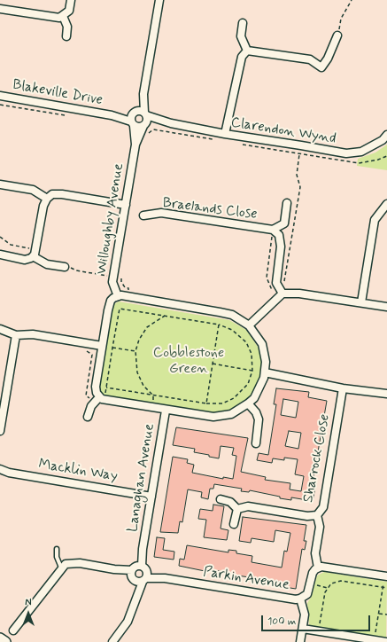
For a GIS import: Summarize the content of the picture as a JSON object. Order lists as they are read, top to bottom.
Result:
{
  "streets": {
    "street": [
      "Blakeville Drive",
      "Clarendon Wynd",
      "Braelands Close",
      "Willoughby Avenue",
      "Sharrock Close",
      "Macklin Way",
      "Lanaghan Avenue",
      "Parkin Avenue"
    ]
  },
  "crossings": [
    ["Blakeville Drive", "Clarendon Wynd"],
    ["Blakeville Drive", "Willoughby Avenue"],
    ["Clarendon Wynd", "Willoughby Avenue"],
    ["Macklin Way", "Lanaghan Avenue"],
    ["Lanaghan Avenue", "Parkin Avenue"]
  ],
  "parks": ["Cobblestone Green"],
  "scale_bar": "100 m",
  "north": "top"
}
